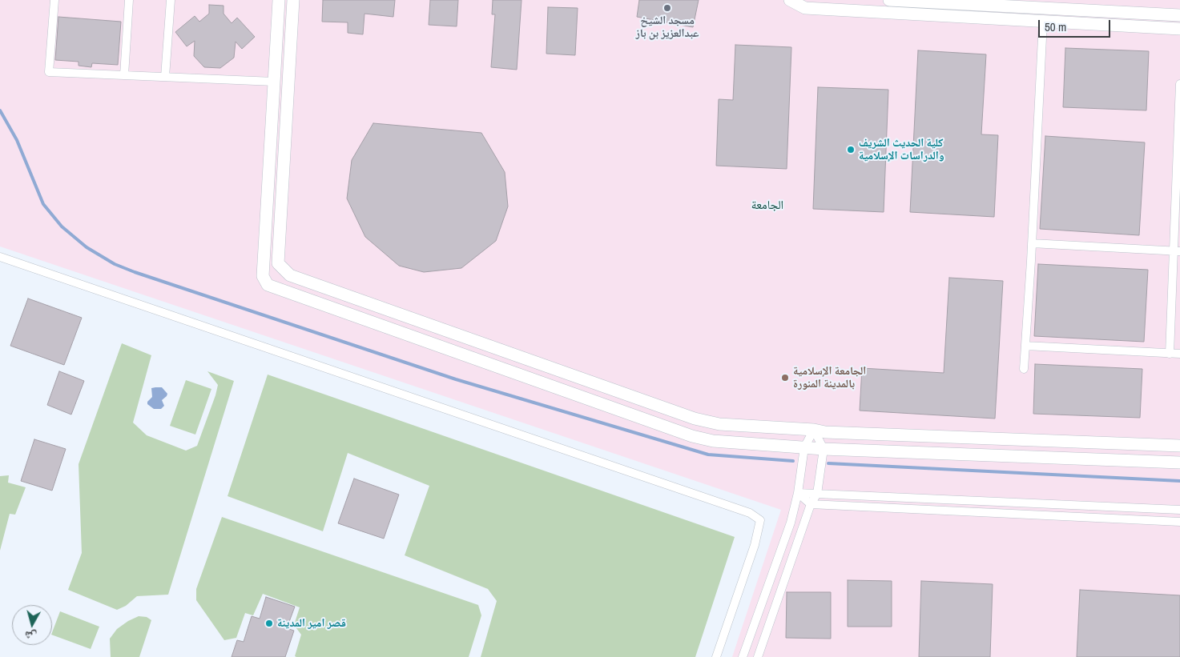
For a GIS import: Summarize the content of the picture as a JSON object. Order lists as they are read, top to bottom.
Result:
{
  "districts": ["الجامعة"],
  "places": [
    "مسجد الشيخ عبدالعزيز بن باز",
    "كلية الحديث الشريف والدراسات الإسلامية",
    "الجامعة الإسلامية بالمدينة المنورة",
    "قصر امير المدينة"
  ],
  "scale_bar": "50 m",
  "north": "bottom"
}
